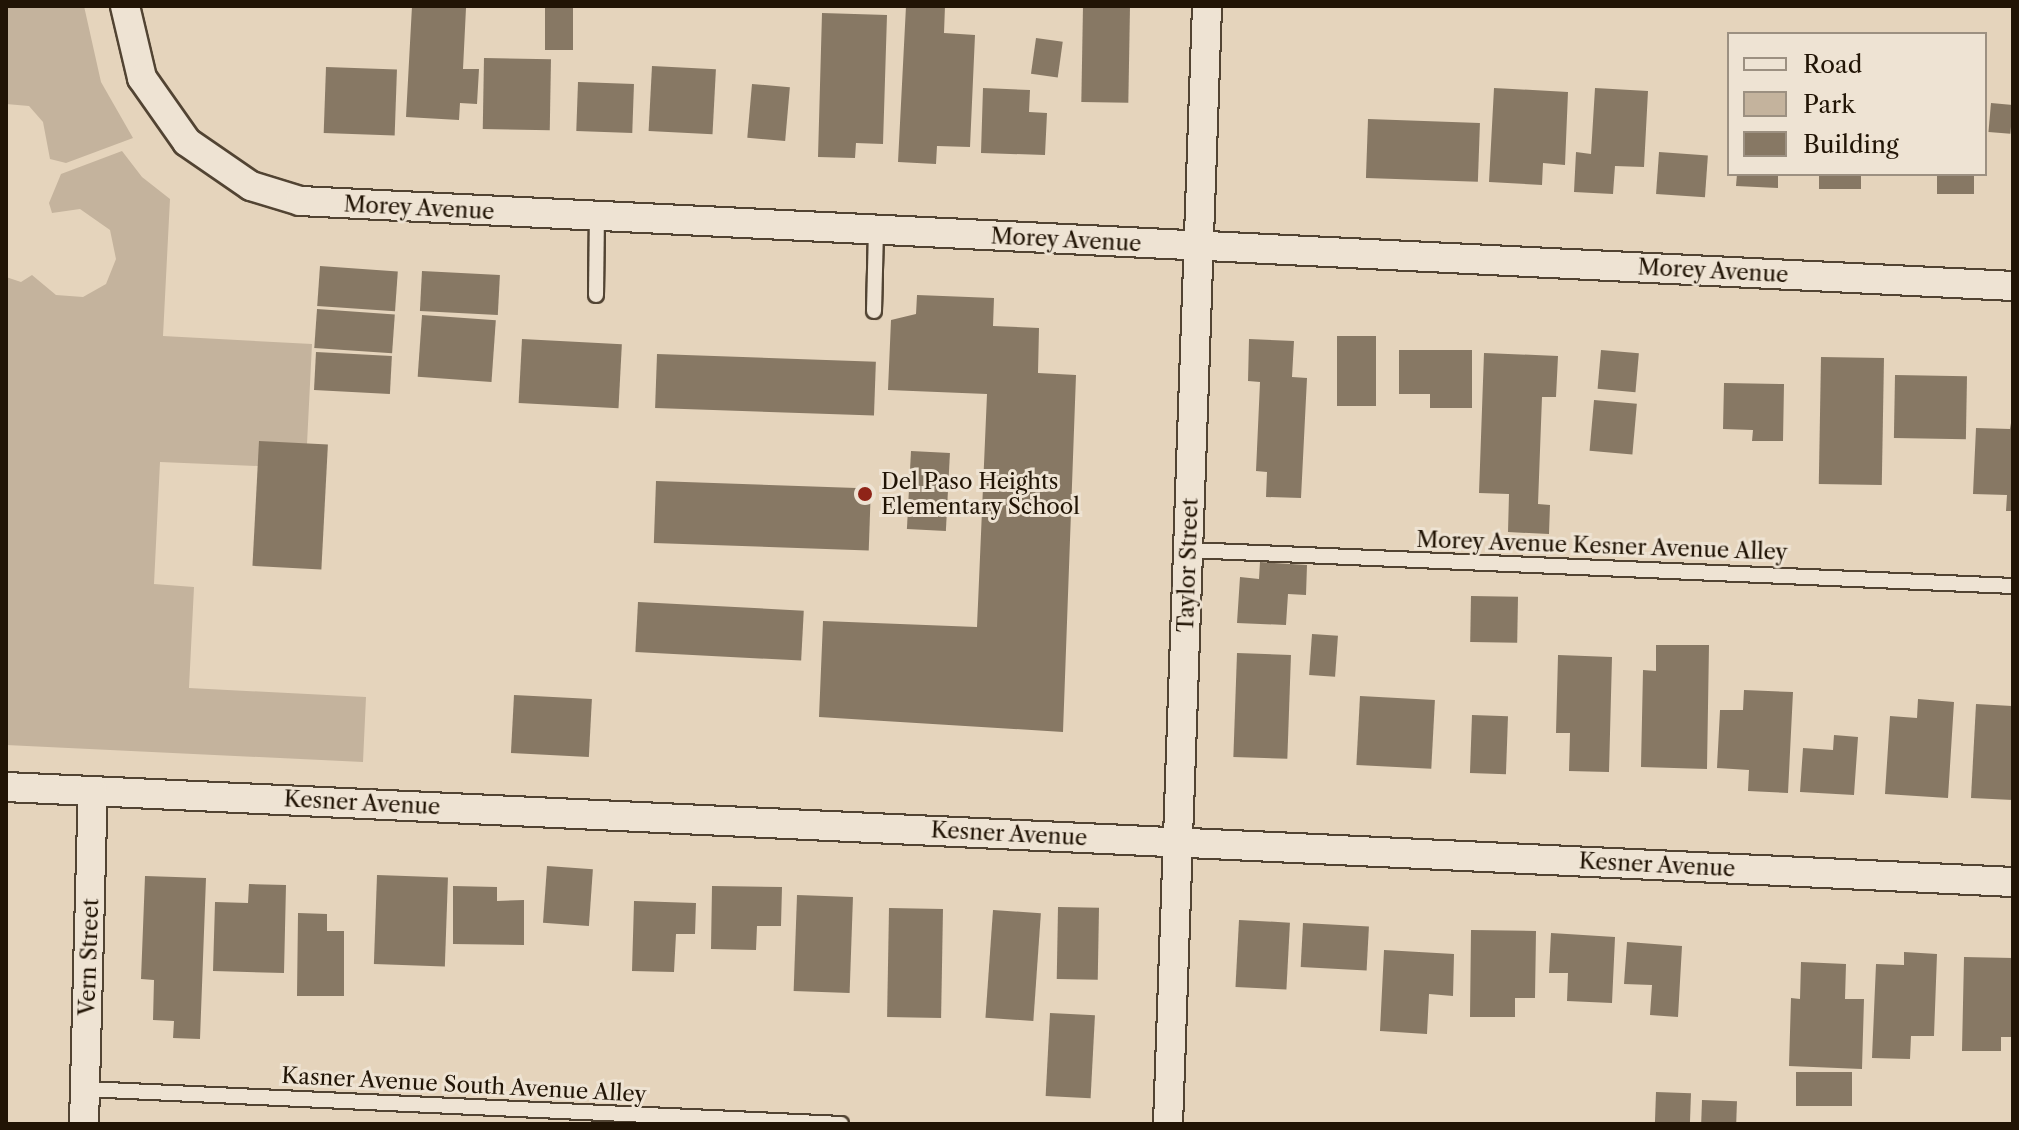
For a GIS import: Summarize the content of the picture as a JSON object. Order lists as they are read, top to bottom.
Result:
{
  "streets": {
    "street": [
      "Morey Avenue",
      "Taylor Street",
      "Kesner Avenue",
      "Vern Street"
    ],
    "lane": ["Morey Avenue Kesner Avenue Alley", "Kasner Avenue South Avenue Alley"]
  },
  "crossings": [
    ["Morey Avenue", "Taylor Street"],
    ["Morey Avenue Kesner Avenue Alley", "Taylor Street"],
    ["Taylor Street", "Kesner Avenue"],
    ["Kesner Avenue", "Vern Street"],
    ["Vern Street", "Kasner Avenue South Avenue Alley"]
  ],
  "places": ["Del Paso Heights Elementary School"],
  "legend": ["Road", "Park", "Building"]
}
